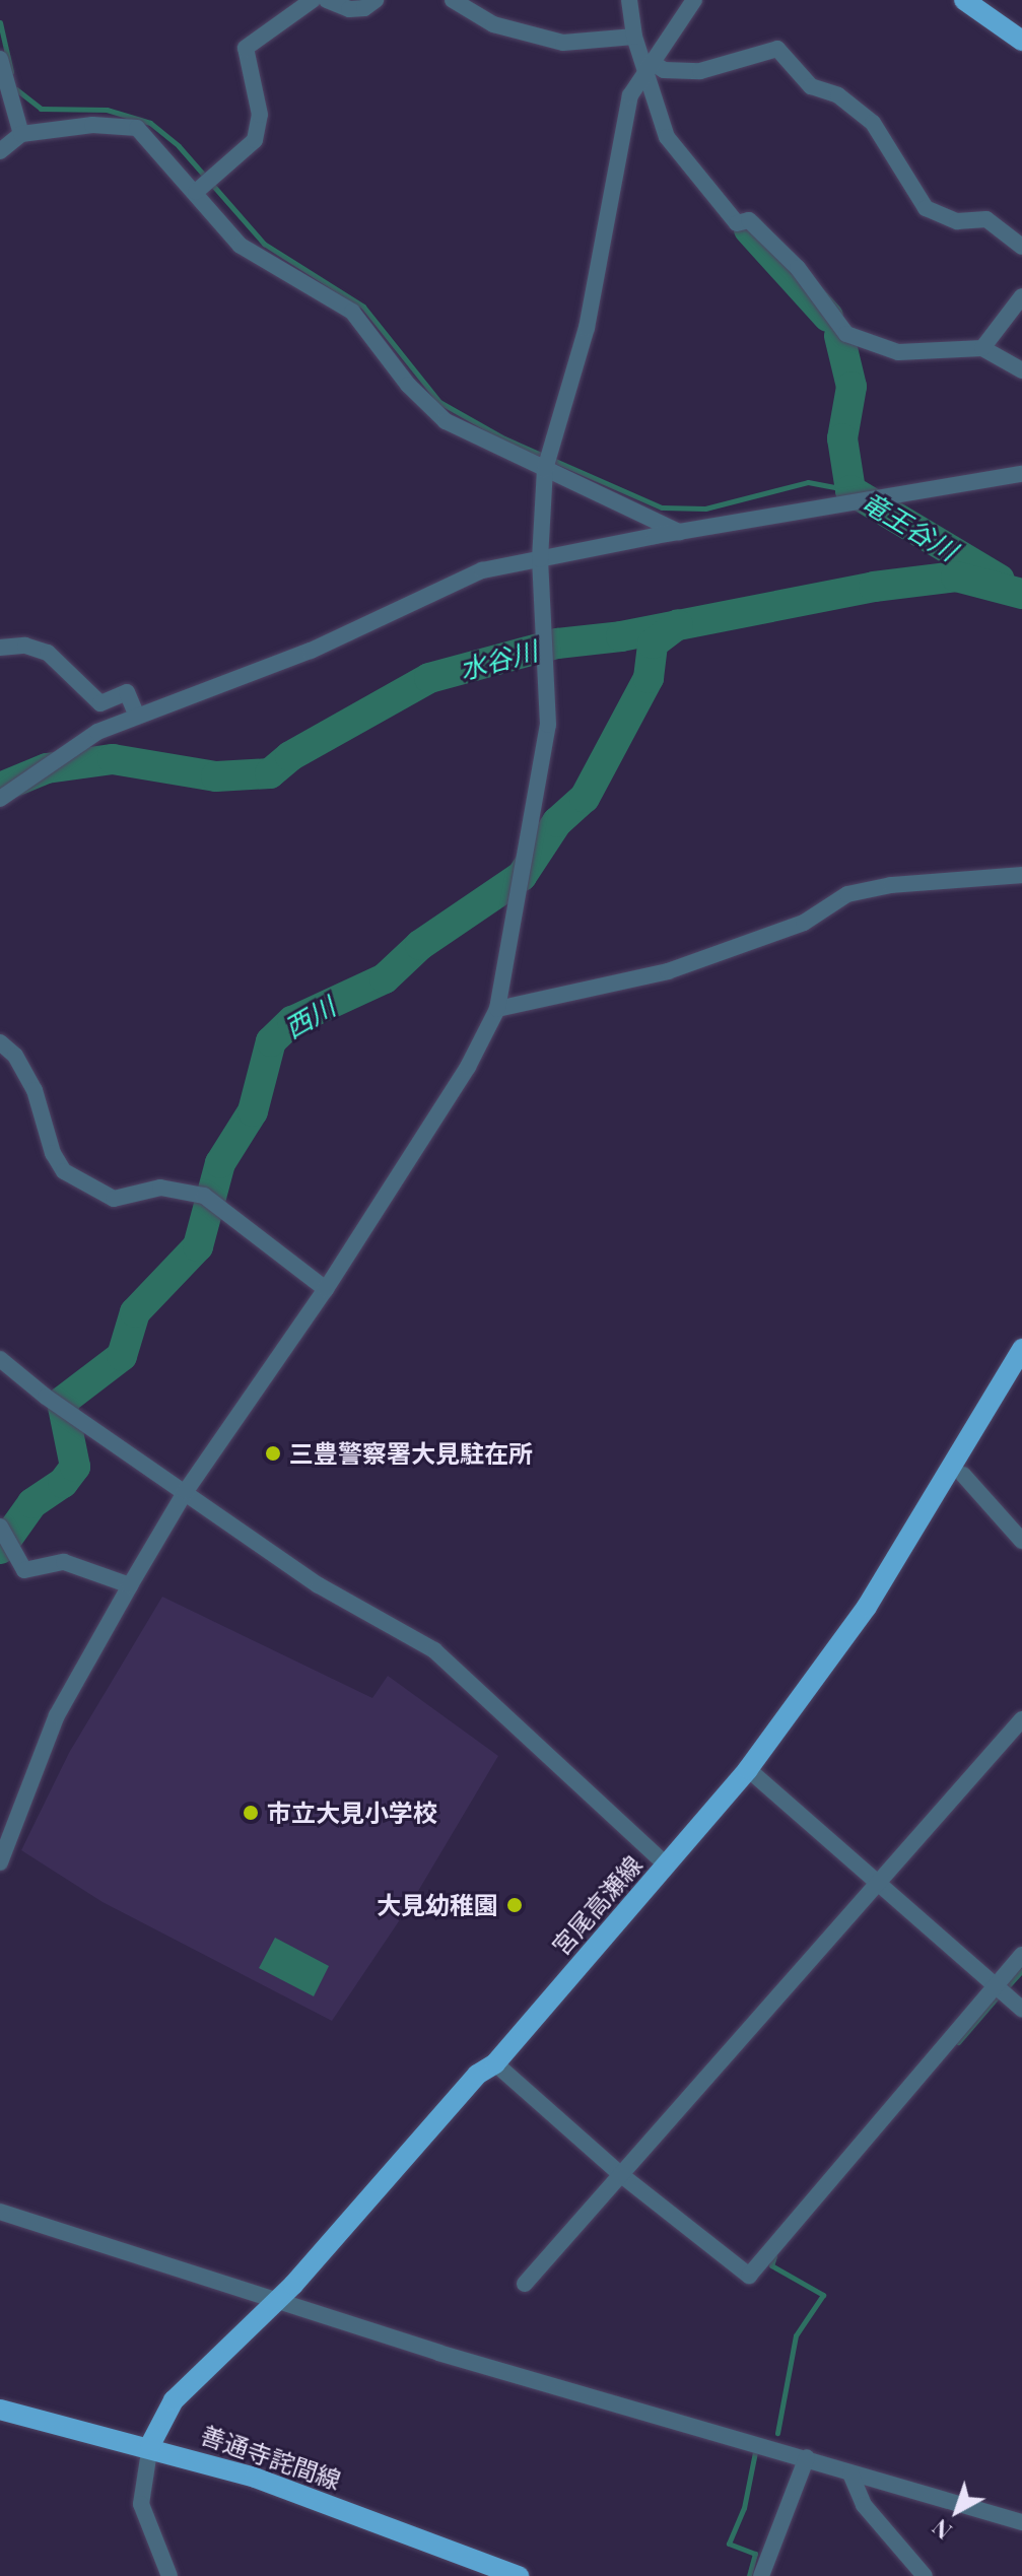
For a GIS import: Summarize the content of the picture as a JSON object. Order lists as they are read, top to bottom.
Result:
{
  "streets": {
    "main road": ["宮尾高瀬線", "善通寺詫間線"]
  },
  "crossings": [
    ["宮尾高瀬線", "善通寺詫間線"]
  ],
  "water": ["竜王谷川", "水谷川", "西川"],
  "places": ["三豊警察署大見駐在所", "市立大見小学校", "大見幼稚園"],
  "north": "bottom left"
}
